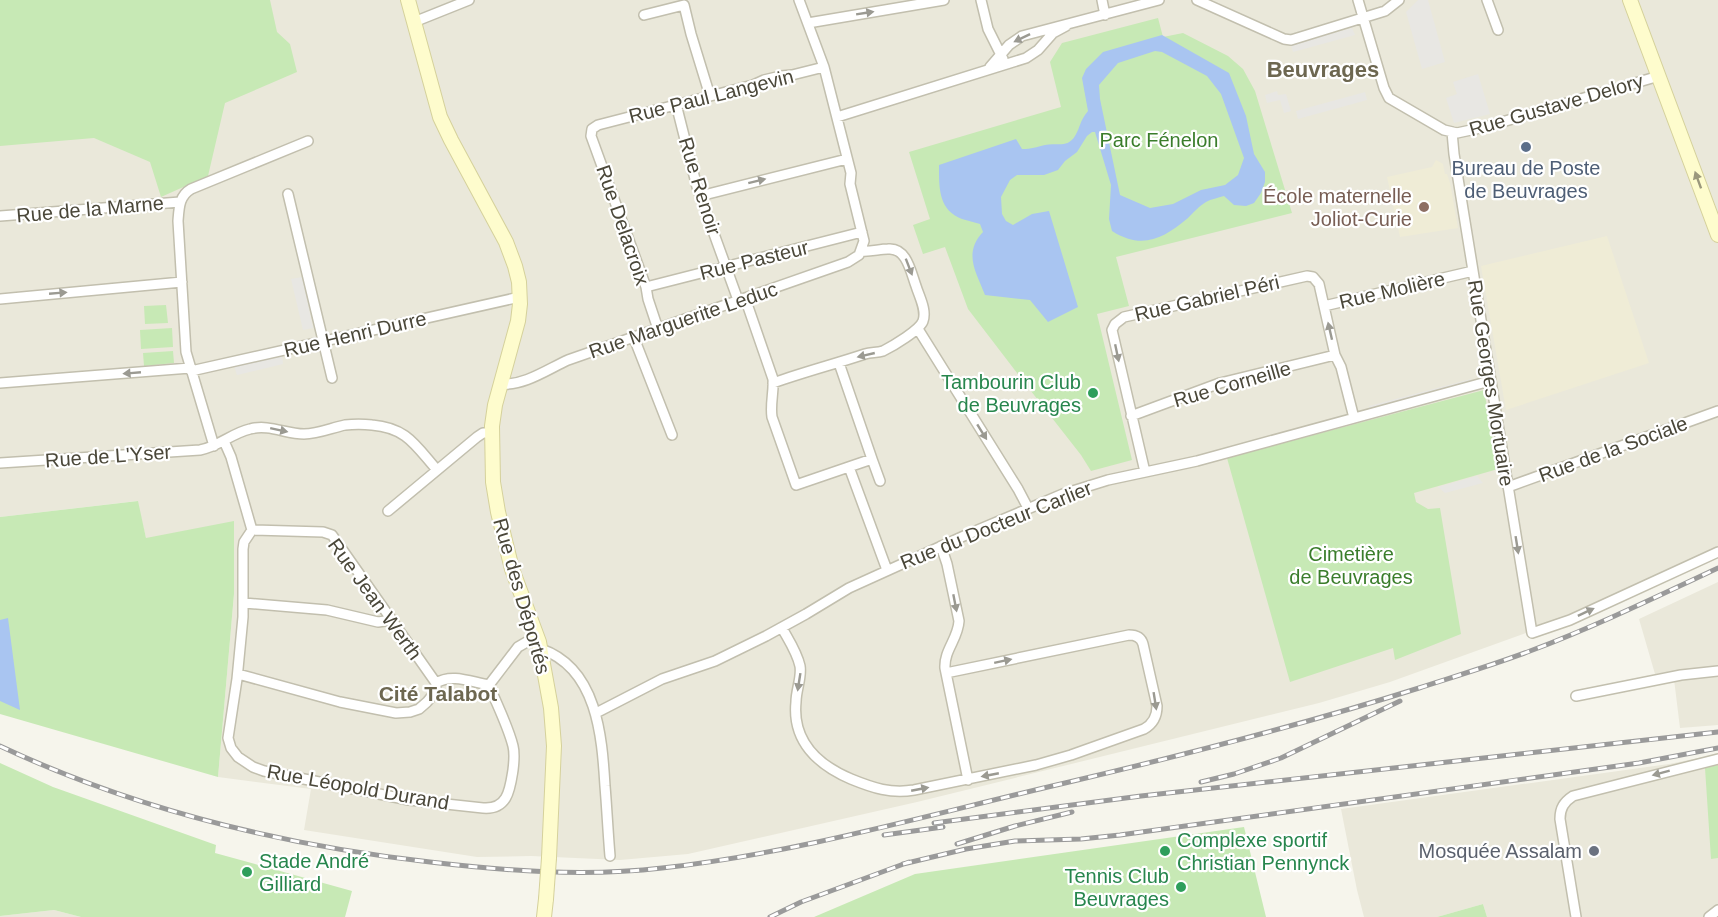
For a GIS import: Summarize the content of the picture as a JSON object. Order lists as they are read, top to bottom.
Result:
{
  "streets": {
    "street": [
      "Rue Paul Langevin",
      "Rue Gustave Delory",
      "Rue Renoir",
      "Rue de la Marne",
      "Rue Delacroix",
      "Rue Pasteur",
      "Rue Molière",
      "Rue Gabriel Péri",
      "Rue Marguerite Leduc",
      "Rue Henri Durre",
      "Rue Georges Mortuaire",
      "Rue Corneille",
      "Rue de la Sociale",
      "Rue de L'Yser",
      "Rue du Docteur Carlier",
      "Rue des Déportés",
      "Rue Jean Werth",
      "Rue Léopold Durand"
    ]
  },
  "crossings": [
    ["Rue Paul Langevin", "Rue Renoir"],
    ["Rue Paul Langevin", "Rue Delacroix"],
    ["Rue Gustave Delory", "Rue Georges Mortuaire"],
    ["Rue Renoir", "Rue Pasteur"],
    ["Rue Renoir", "Rue Marguerite Leduc"],
    ["Rue Delacroix", "Rue Pasteur"],
    ["Rue Delacroix", "Rue Marguerite Leduc"],
    ["Rue Molière", "Rue Gabriel Péri"],
    ["Rue Molière", "Rue Georges Mortuaire"],
    ["Rue Molière", "Rue Corneille"],
    ["Rue Molière", "Rue du Docteur Carlier"],
    ["Rue Gabriel Péri", "Rue Corneille"],
    ["Rue Gabriel Péri", "Rue du Docteur Carlier"],
    ["Rue Marguerite Leduc", "Rue des Déportés"],
    ["Rue Henri Durre", "Rue des Déportés"],
    ["Rue Georges Mortuaire", "Rue de la Sociale"],
    ["Rue Georges Mortuaire", "Rue du Docteur Carlier"],
    ["Rue Jean Werth", "Rue Léopold Durand"]
  ],
  "one_way": ["Rue Henri Durre", "Rue de L'Yser"],
  "districts": ["Beuvrages", "Cité Talabot"],
  "parks": ["Parc Fénelon", "Cimetière de Beuvrages"],
  "places": [
    "Bureau de Poste de Beuvrages",
    "École maternelle Joliot-Curie",
    "Tambourin Club de Beuvrages",
    "Complexe sportif Christian Pennynck",
    "Mosquée Assalam",
    "Stade André Gilliard",
    "Tennis Club Beuvrages"
  ]
}
